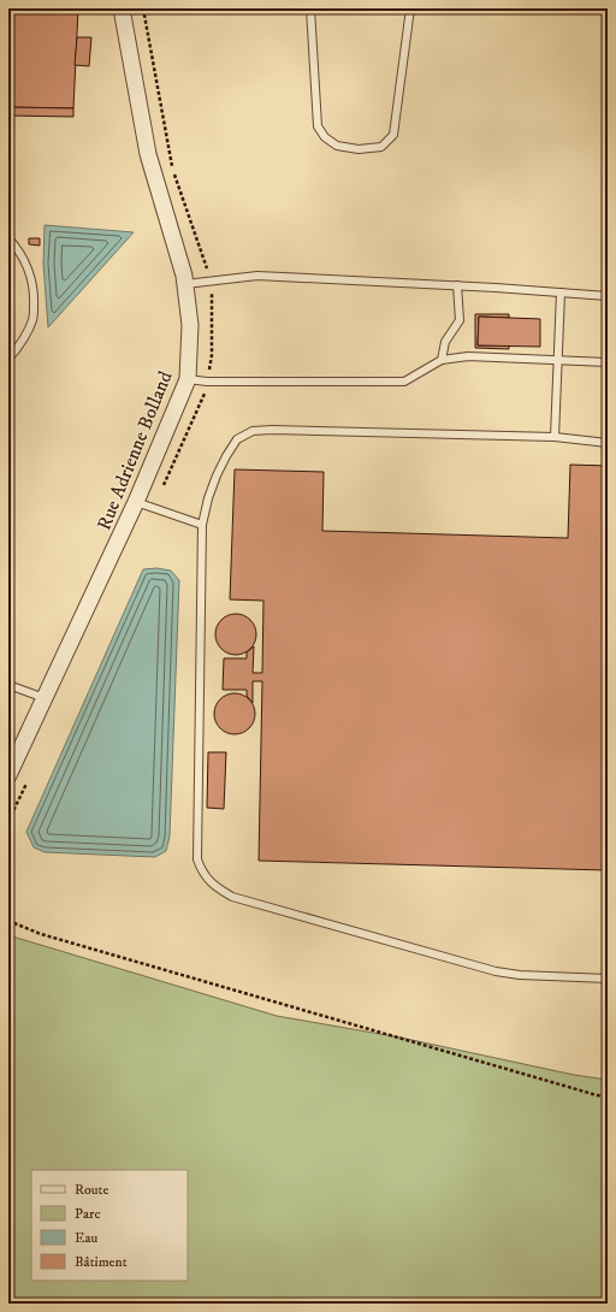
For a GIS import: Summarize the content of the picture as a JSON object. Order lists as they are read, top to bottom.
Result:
{
  "streets": {
    "street": ["Rue Adrienne Bolland"]
  },
  "legend": [
    "Route",
    "Parc",
    "Eau",
    "Bâtiment"
  ]
}
